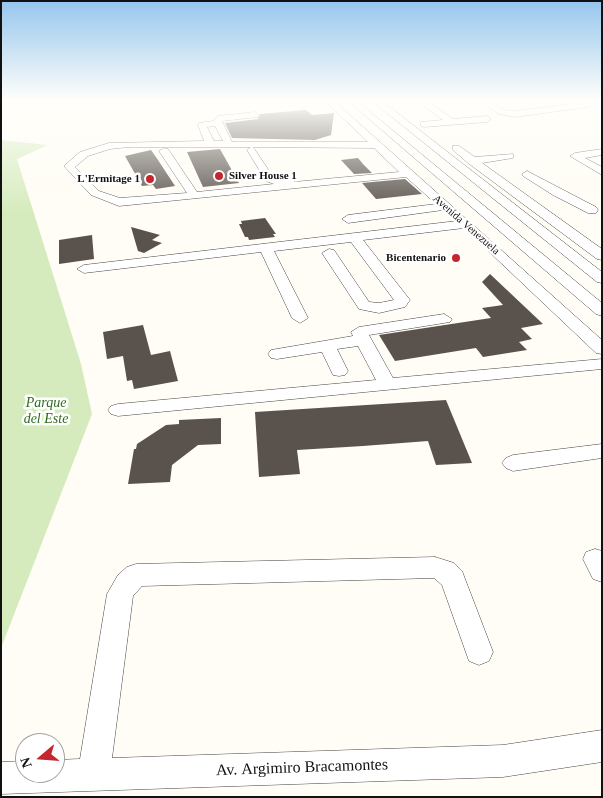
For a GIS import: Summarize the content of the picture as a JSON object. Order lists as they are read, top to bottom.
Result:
{
  "streets": {
    "street": ["Avenida Venezuela", "Av. Argimiro Bracamontes"]
  },
  "parks": ["Parque del Este"],
  "places": ["Silver House 1", "L'Ermitage 1", "Bicentenario"],
  "north": "left"
}
